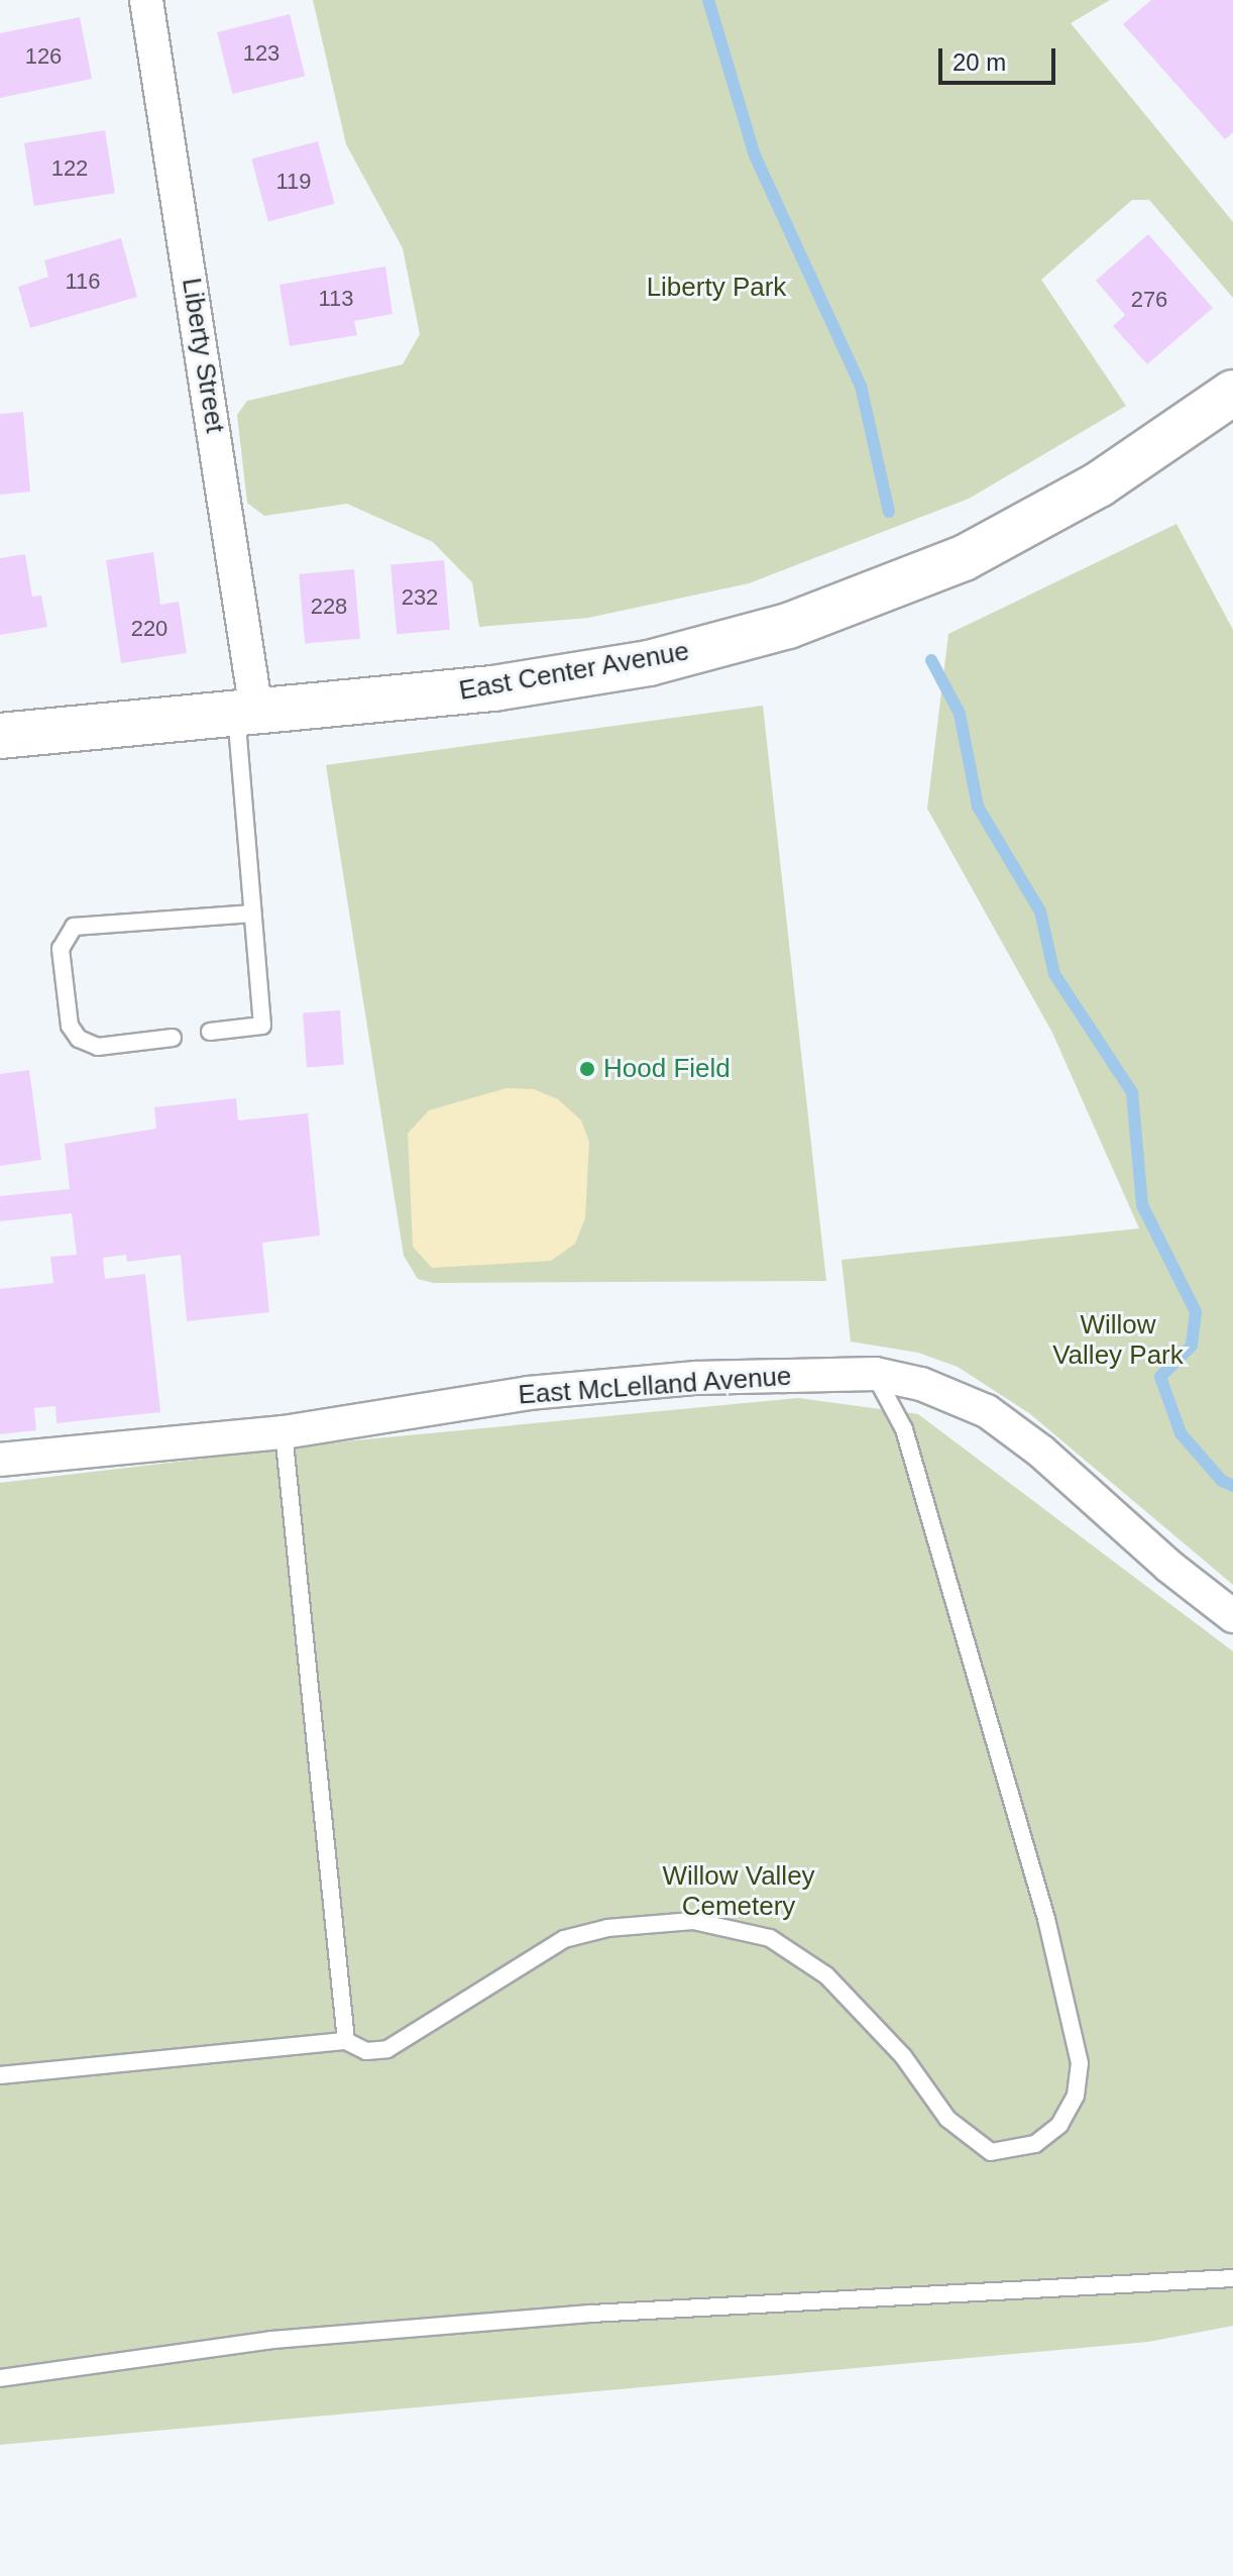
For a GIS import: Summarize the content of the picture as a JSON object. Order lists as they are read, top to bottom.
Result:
{
  "streets": {
    "street": ["Liberty Street", "East Center Avenue", "East McLelland Avenue"]
  },
  "crossings": [
    ["Liberty Street", "East Center Avenue"]
  ],
  "parks": ["Liberty Park", "Willow Valley Park", "Willow Valley Cemetery"],
  "places": ["Hood Field"],
  "house_numbers": [
    "123",
    "126",
    "122",
    "119",
    "116",
    "113",
    "276",
    "232",
    "228",
    "220"
  ],
  "scale_bar": "20 m"
}
